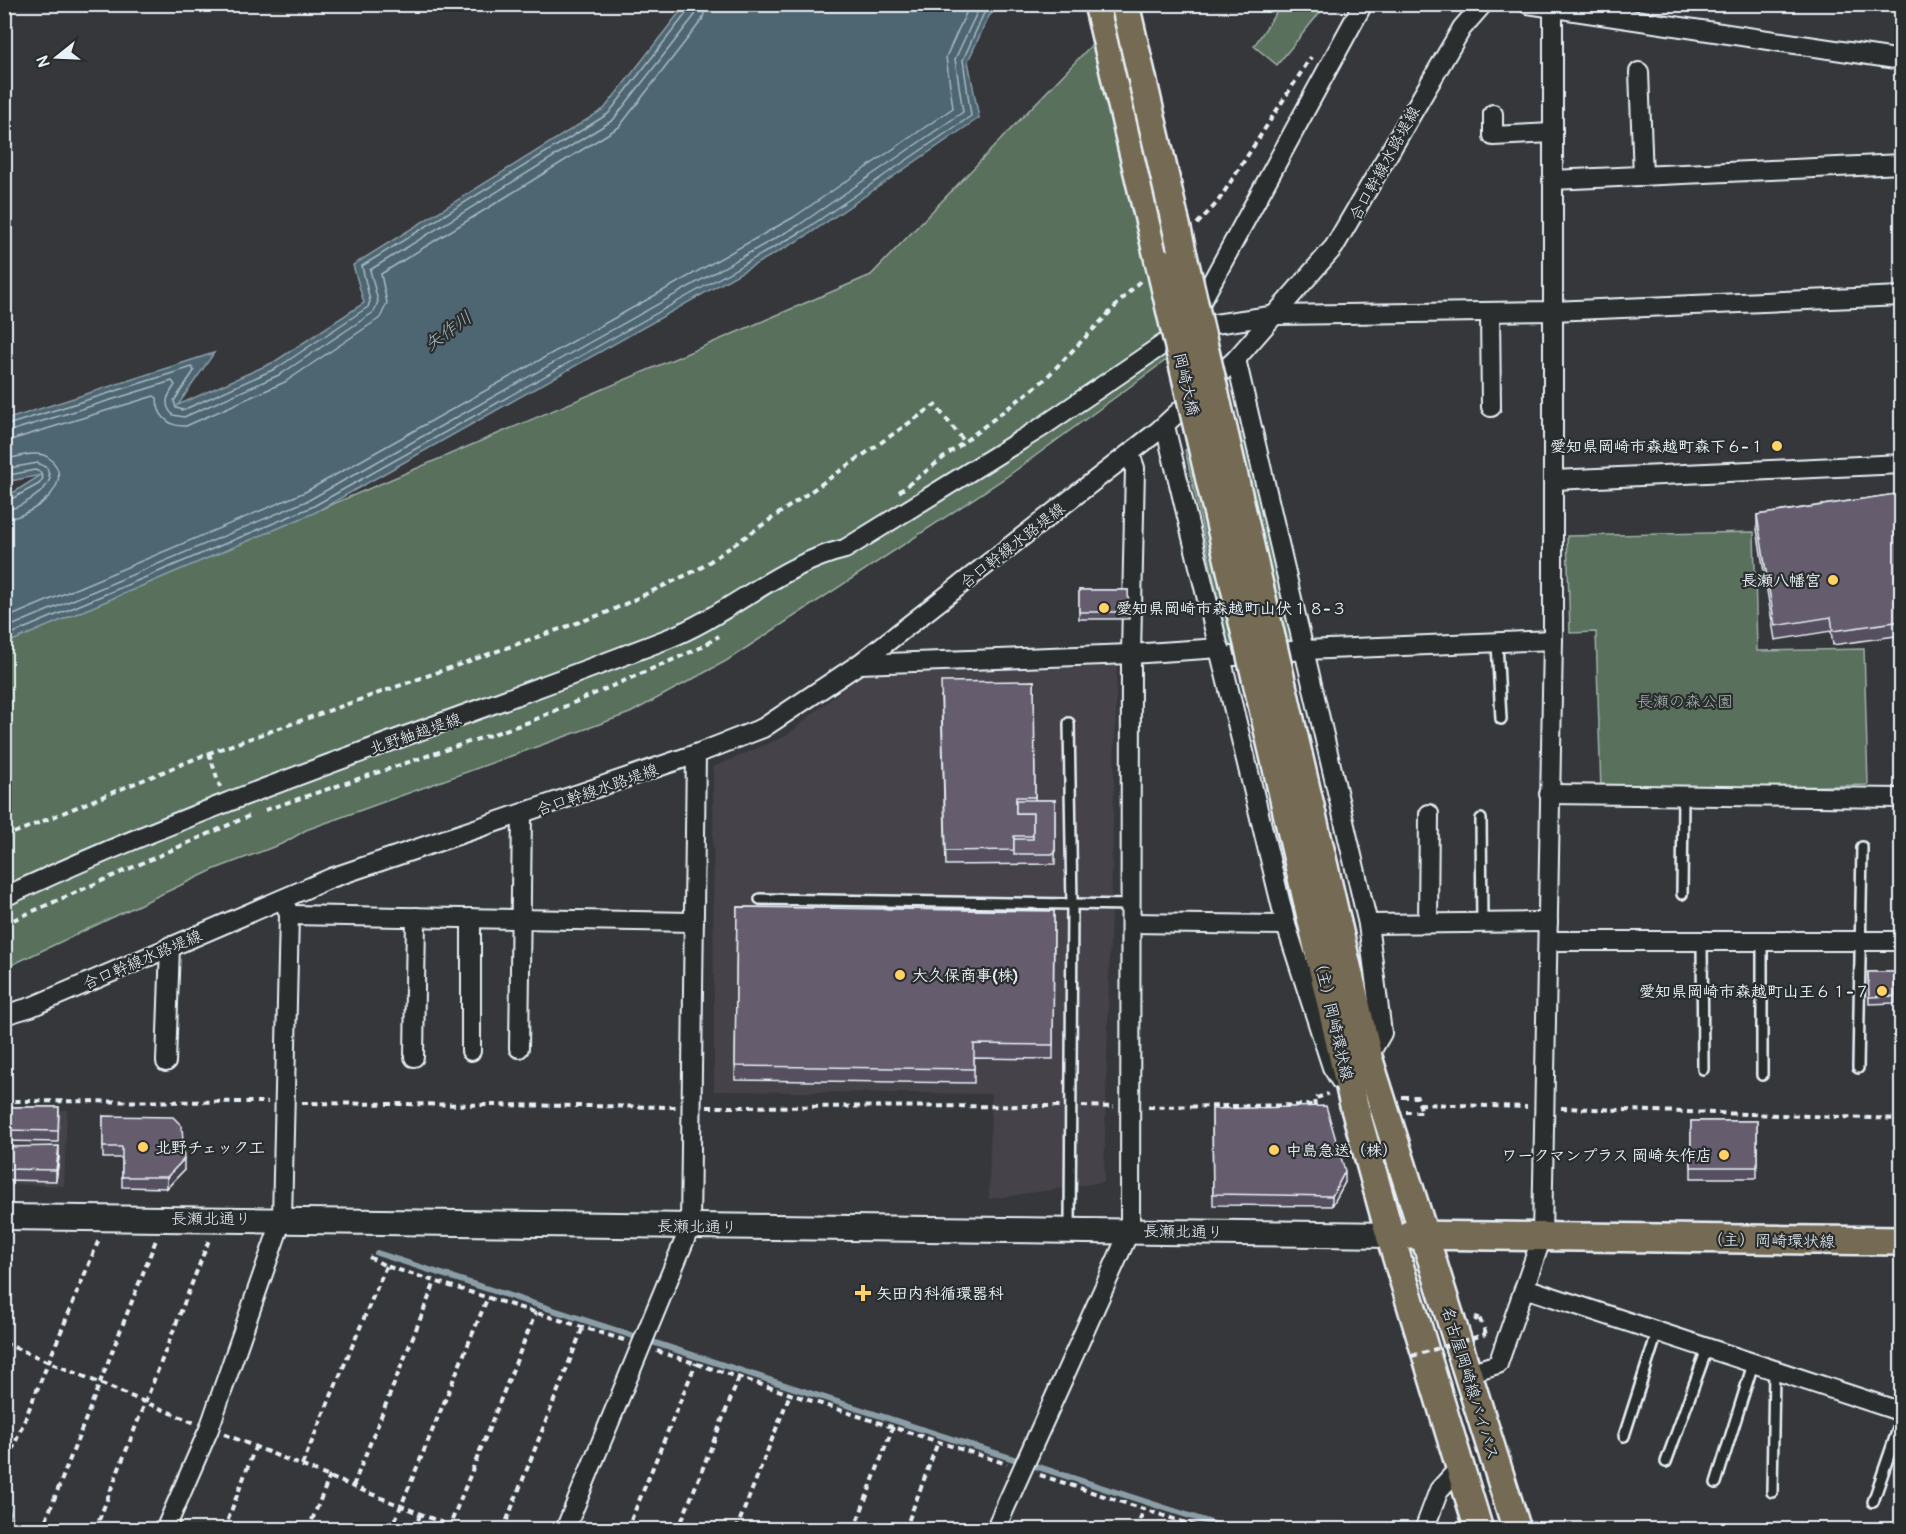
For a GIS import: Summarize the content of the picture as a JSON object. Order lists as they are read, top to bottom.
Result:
{
  "streets": {
    "main road": ["岡崎大橋", "（主）岡崎環状線", "名古屋岡崎線バイパス"],
    "street": ["合口幹線水路堤線", "北野舳越堤線", "長瀬北通り"]
  },
  "crossings": [
    ["岡崎大橋", "（主）岡崎環状線"],
    ["（主）岡崎環状線", "長瀬北通り"],
    ["（主）岡崎環状線", "名古屋岡崎線バイパス"]
  ],
  "water": ["矢作川"],
  "parks": ["長瀬の森公園"],
  "places": {
    "other": [
      "愛知県岡崎市森越町森下６‐１",
      "長瀬八幡宮",
      "愛知県岡崎市森越町山伏１８‐３",
      "大久保商事(株)",
      "愛知県岡崎市森越町山王６１‐７",
      "北野チェック工",
      "中島急送（株）",
      "ワークマンプラス 岡崎矢作店"
    ],
    "health": ["矢田内科循環器科"]
  },
  "north": "left"
}
